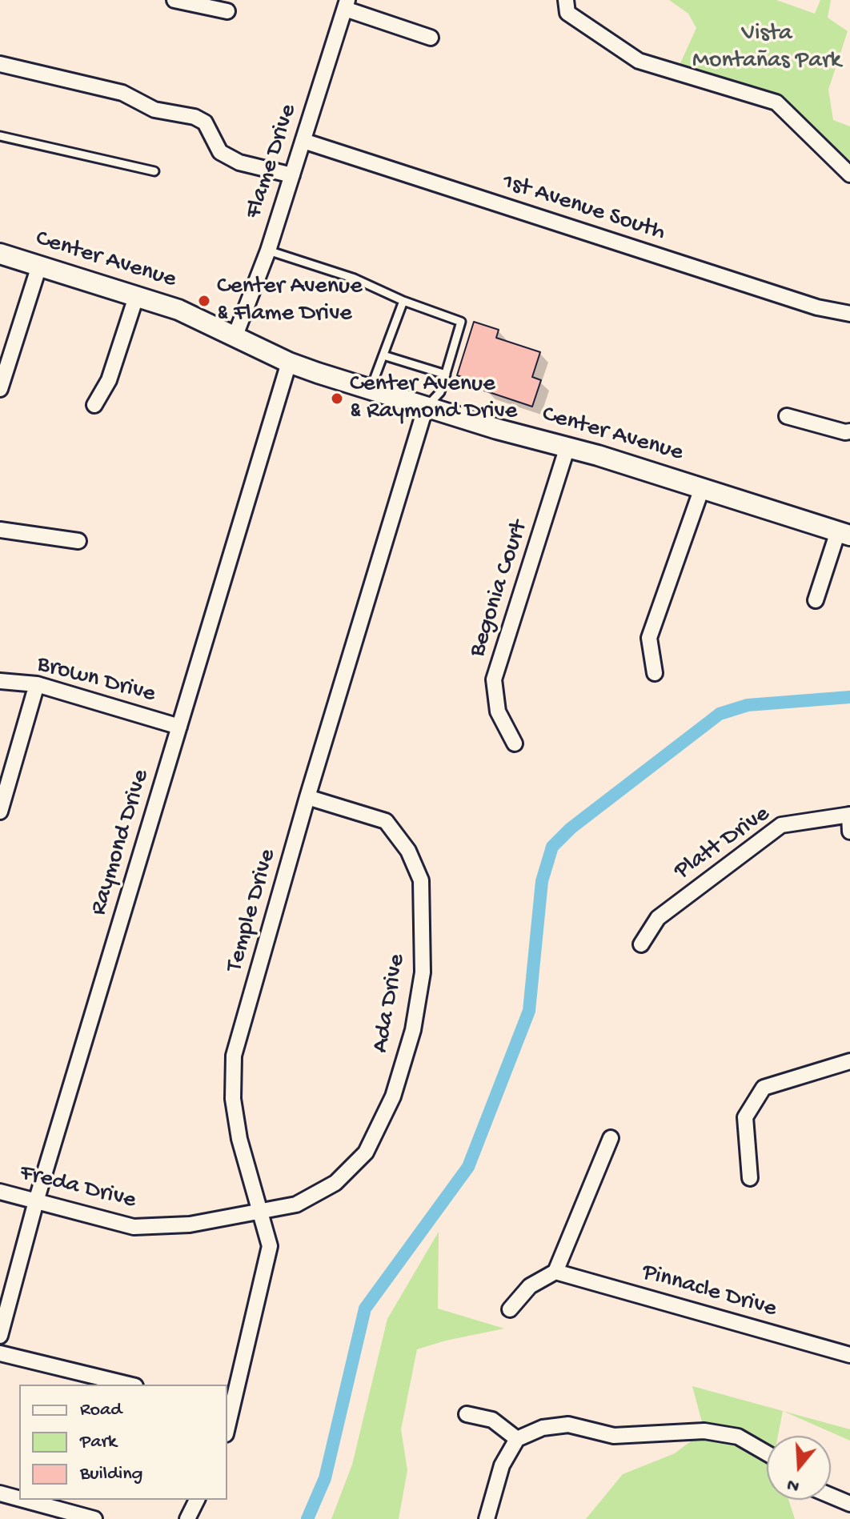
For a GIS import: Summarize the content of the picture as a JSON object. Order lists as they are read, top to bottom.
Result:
{
  "streets": {
    "street": [
      "Flame Drive",
      "1st Avenue South",
      "Center Avenue",
      "Begonia Court",
      "Brown Drive",
      "Raymond Drive",
      "Platt Drive",
      "Temple Drive",
      "Ada Drive",
      "Freda Drive",
      "Pinnacle Drive"
    ]
  },
  "crossings": [
    ["Flame Drive", "1st Avenue South"],
    ["Flame Drive", "Center Avenue"],
    ["Center Avenue", "Begonia Court"],
    ["Center Avenue", "Raymond Drive"],
    ["Center Avenue", "Temple Drive"],
    ["Brown Drive", "Raymond Drive"],
    ["Raymond Drive", "Freda Drive"],
    ["Temple Drive", "Ada Drive"],
    ["Temple Drive", "Freda Drive"],
    ["Ada Drive", "Freda Drive"]
  ],
  "parks": ["Vista Montañas Park"],
  "places": ["Center Avenue & Flame Drive", "Center Avenue & Raymond Drive"],
  "legend": ["Road", "Park", "Building"],
  "north": "bottom"
}
